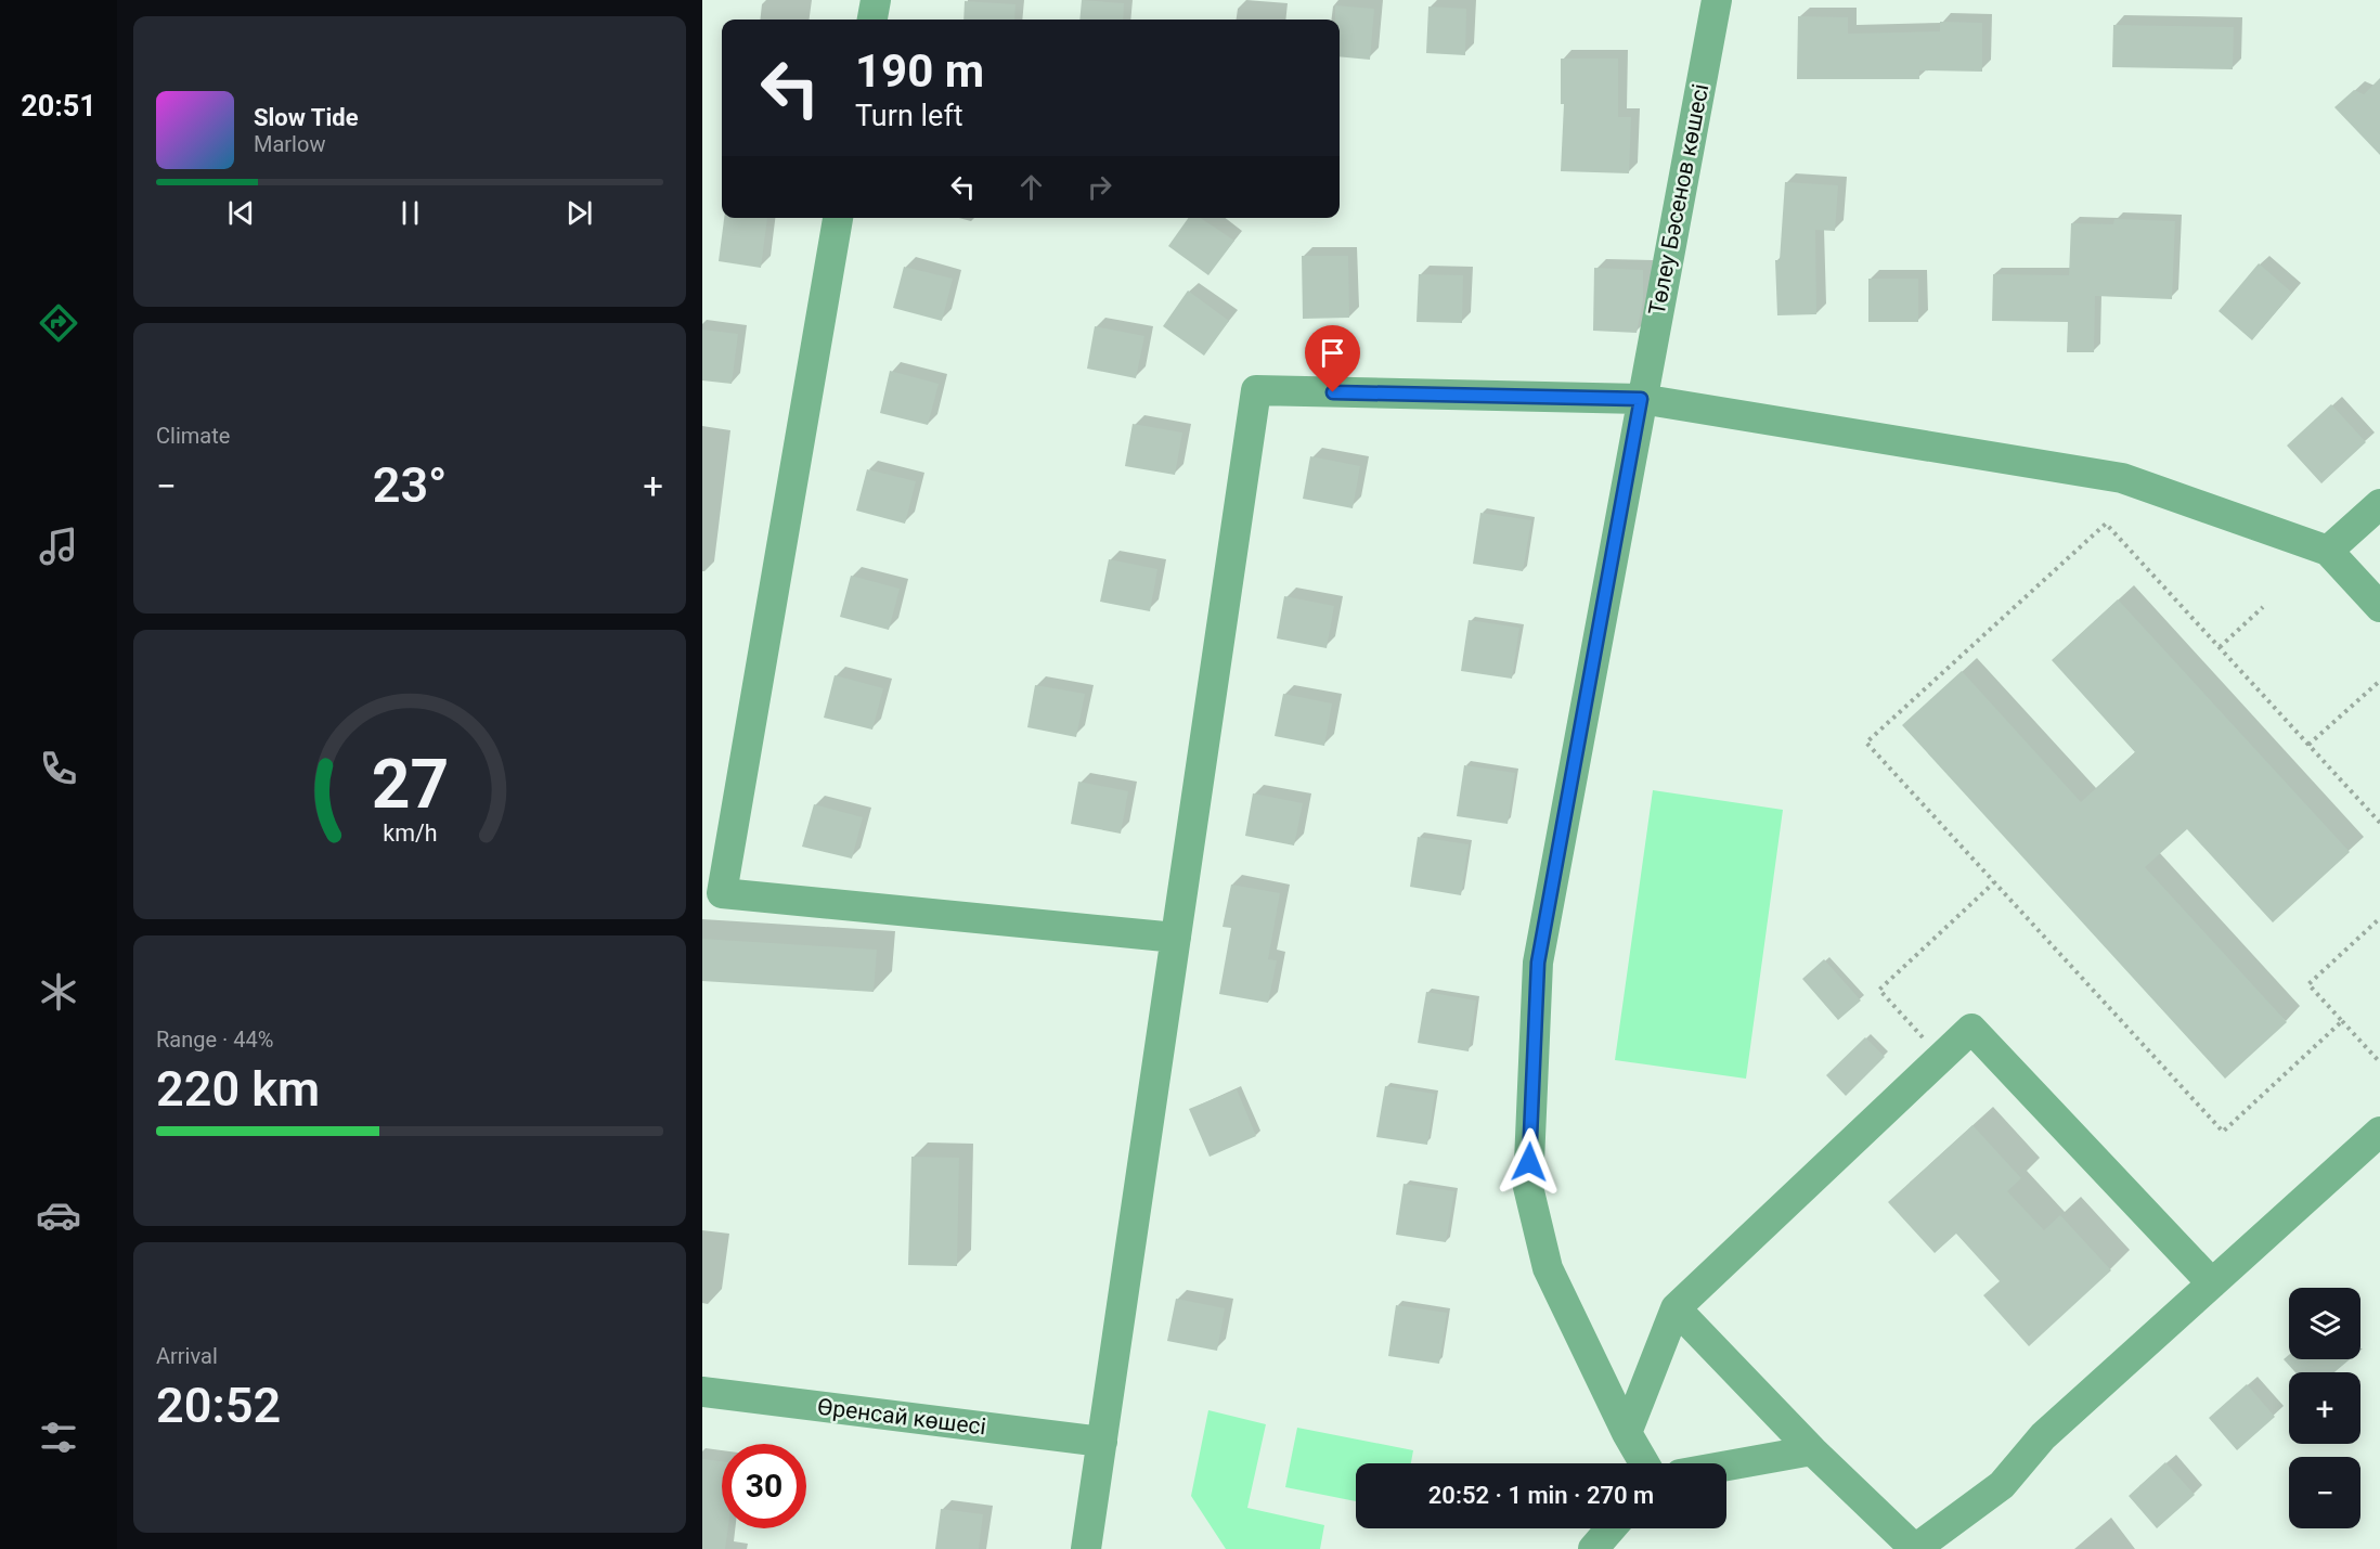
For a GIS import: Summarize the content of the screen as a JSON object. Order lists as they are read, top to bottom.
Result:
{
  "streets": {
    "street": ["Төлеу Бәсенов көшесі", "Өренсай көшесі"]
  },
  "page": {
    "tabs": "20:51",
    "turn": ["190 m", "Turn left"],
    "song": ["Slow Tide", "Marlow"],
    "tile": [
      "Climate",
      ["Range · 44%", "220 km"],
      ["Arrival", "20:52"]
    ],
    "heat": ["−", "23°", "+"],
    "map_buttons": ["+", "−"],
    "limit": "30",
    "trip": "20:52 · 1 min · 270 m",
    "gauge": ["27", "km/h"]
  }
}
